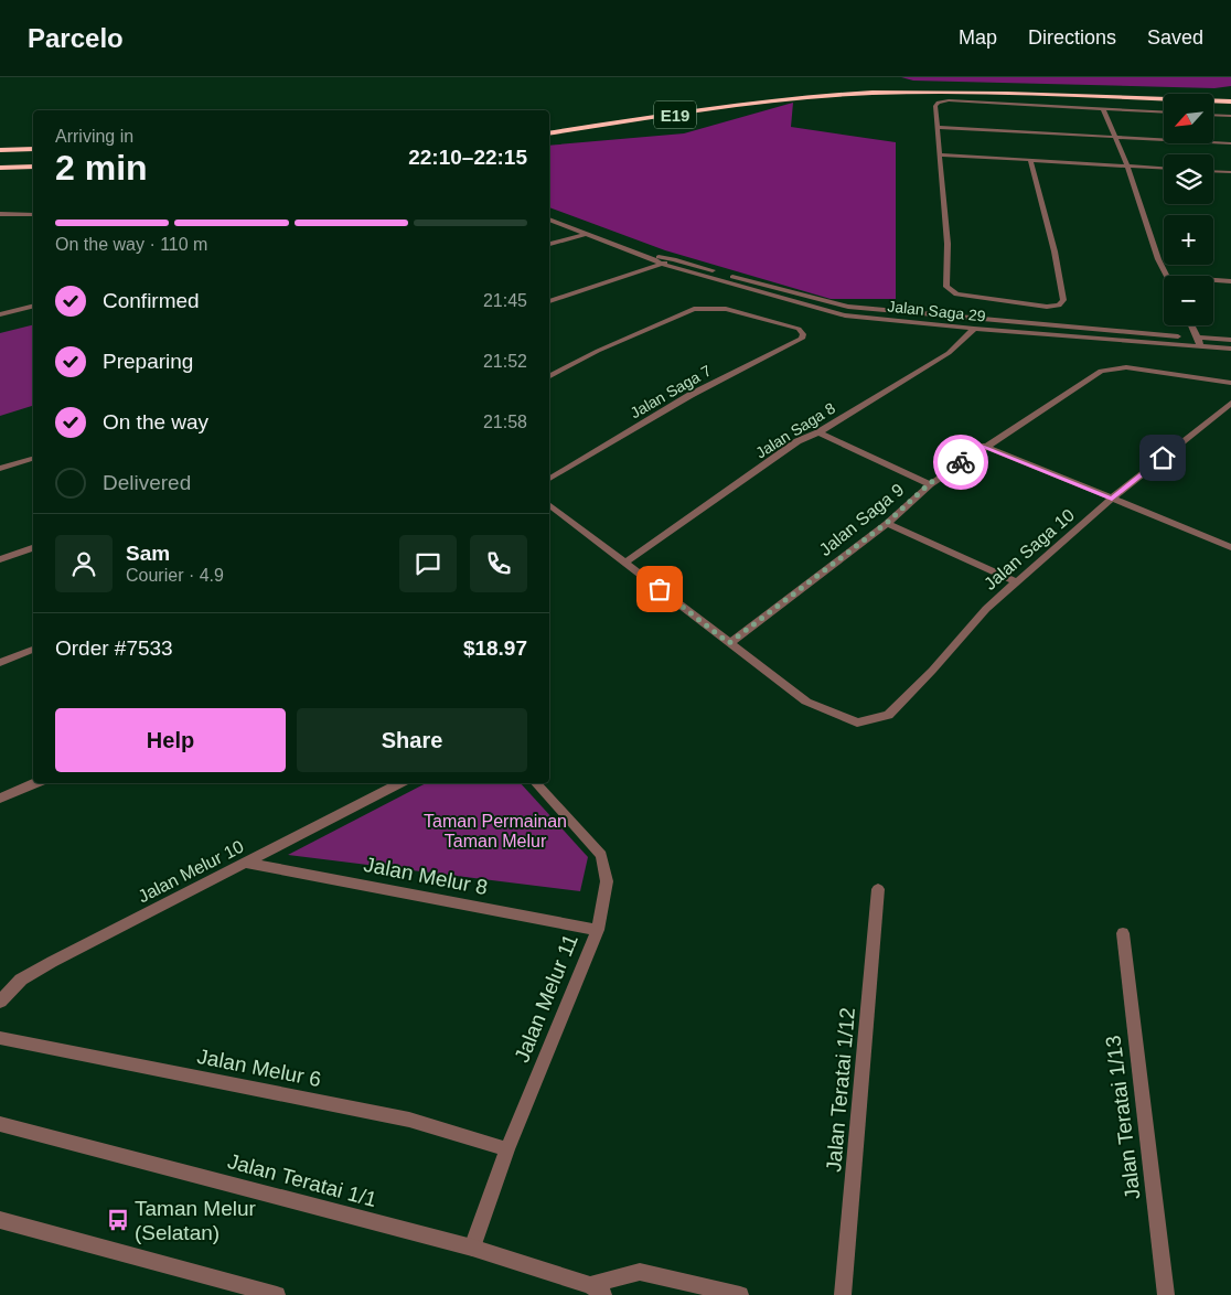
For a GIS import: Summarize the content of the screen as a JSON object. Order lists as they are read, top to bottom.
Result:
{
  "streets": {
    "highway": ["E19"],
    "street": [
      "Jalan Saga 29",
      "Jalan Saga 7",
      "Jalan Saga 8",
      "Jalan Saga 9",
      "Jalan Saga 10",
      "Jalan Melur 10",
      "Jalan Melur 8",
      "Jalan Melur 11",
      "Jalan Melur 6",
      "Jalan Teratai 1/12",
      "Jalan Teratai 1/13",
      "Jalan Teratai 1/1"
    ]
  },
  "crossings": [
    ["Jalan Saga 29", "Jalan Saga 8"],
    ["Jalan Saga 9", "Jalan Saga 10"],
    ["Jalan Melur 10", "Jalan Melur 8"],
    ["Jalan Melur 8", "Jalan Melur 11"],
    ["Jalan Melur 11", "Jalan Melur 6"],
    ["Jalan Melur 11", "Jalan Teratai 1/1"]
  ],
  "parks": ["Taman Permainan Taman Melur"],
  "places": {
    "bus stop": ["Taman Melur (Selatan)"]
  },
  "north": "bottom left",
  "page": {
    "header": "Parcelo",
    "nav": ["Map", "Directions", "Saved"],
    "map_buttons": ["+", "−"],
    "heading": ["2 min", "Arriving in", "22:10–22:15"],
    "panel": [
      "Sam",
      "Courier · 4.9",
      "Order #7533",
      "$18.97"
    ],
    "bar": "On the way · 110 m",
    "list": [
      ["Confirmed", "21:45"],
      ["Preparing", "21:52"],
      ["On the way", "21:58"],
      "Delivered"
    ],
    "buttons": ["Help", "Share"]
  }
}
